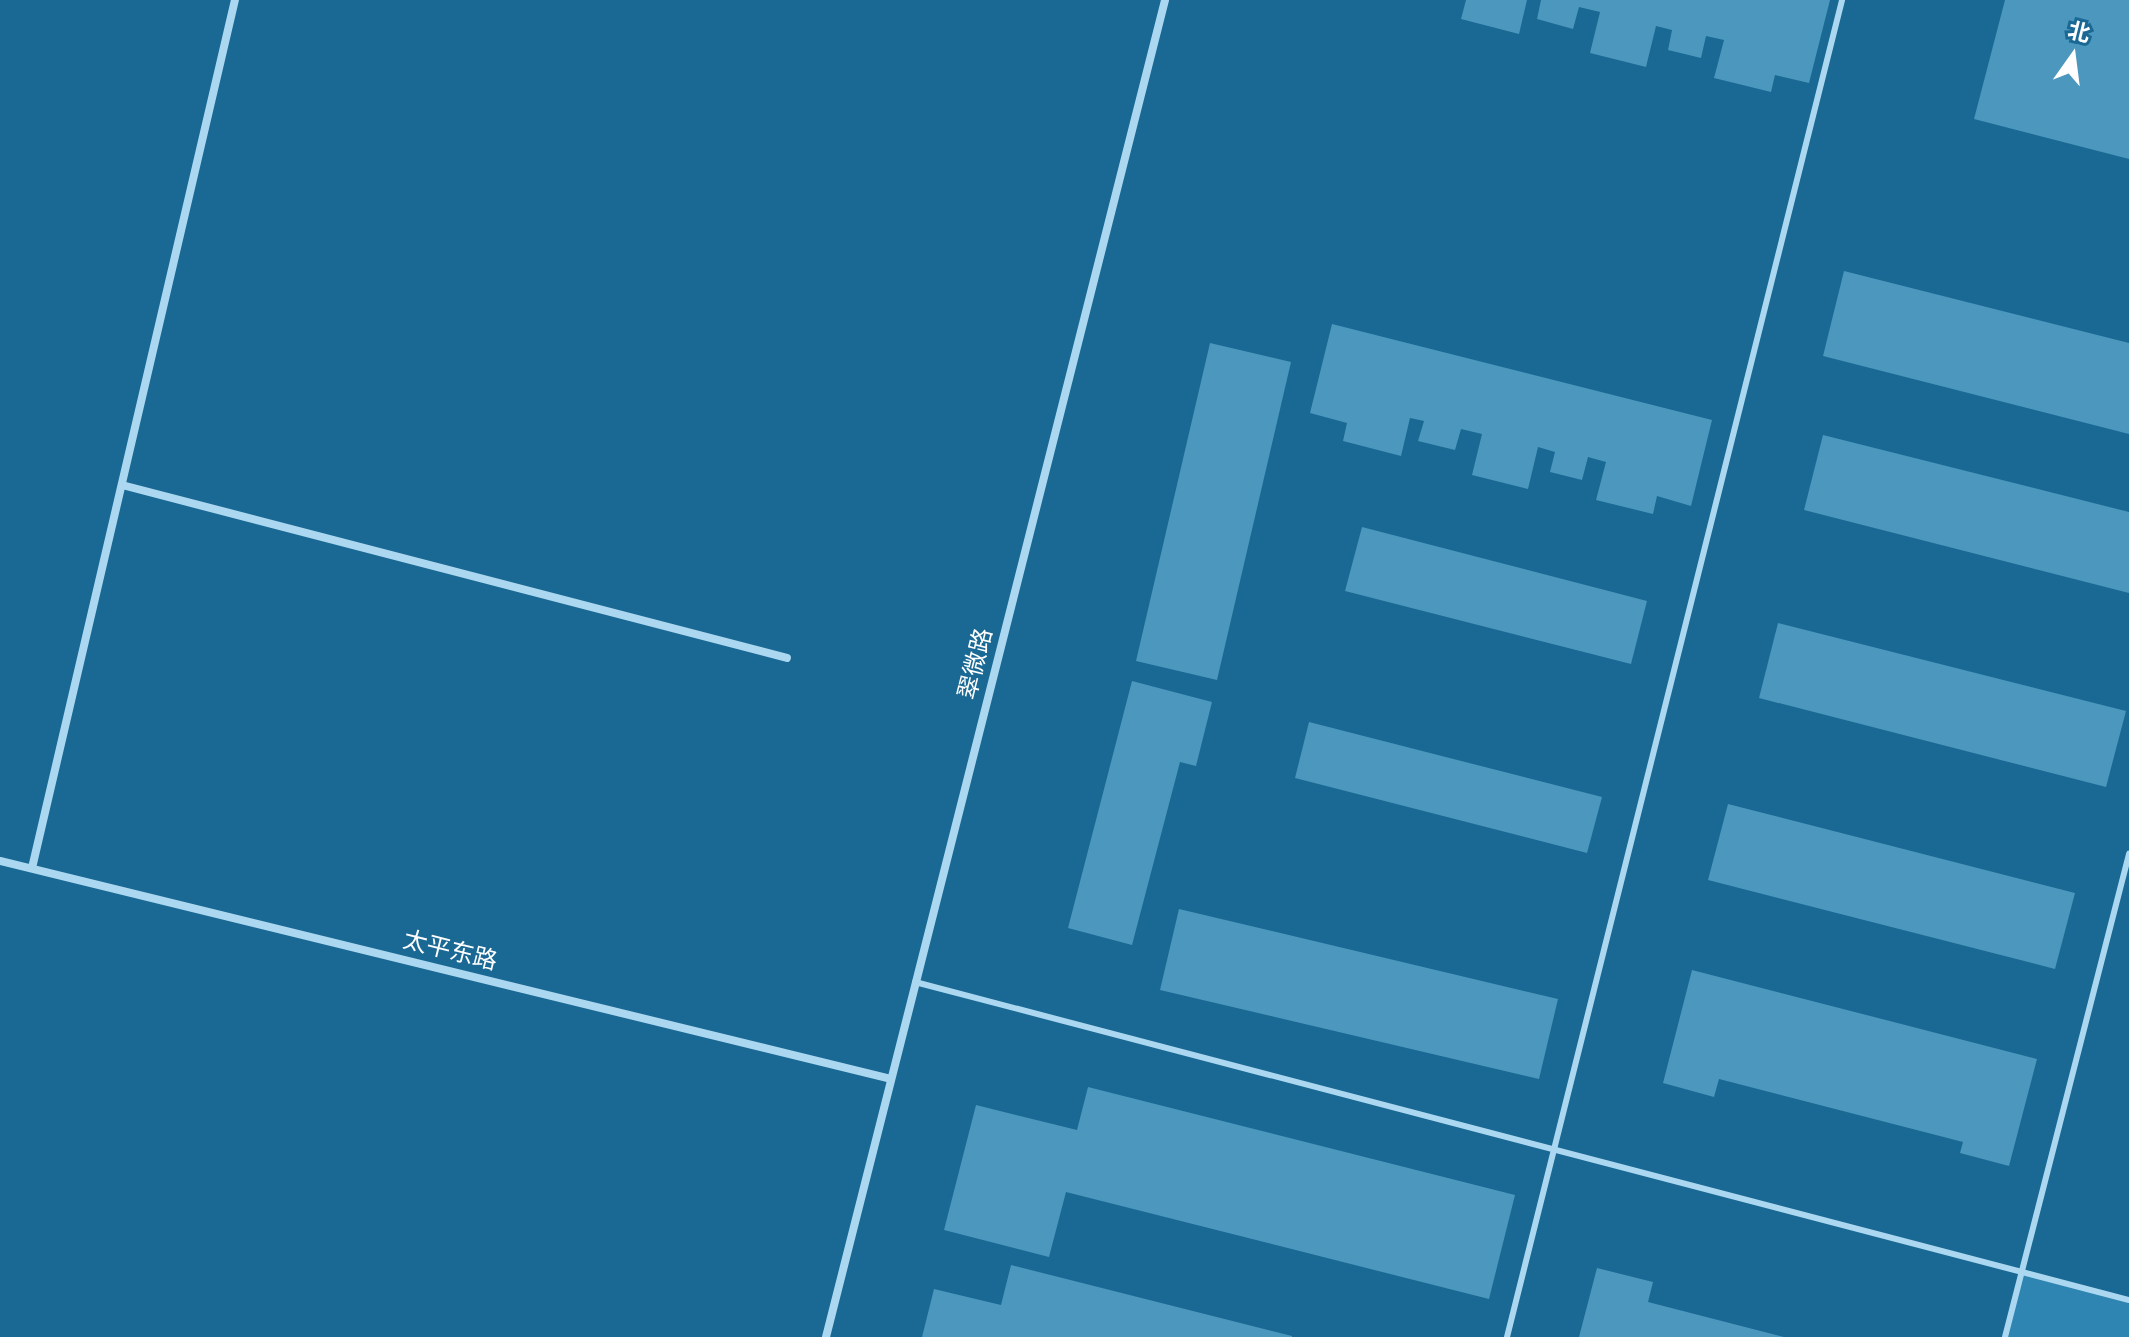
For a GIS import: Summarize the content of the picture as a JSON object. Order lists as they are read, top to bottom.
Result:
{
  "streets": {
    "street": ["翠微路", "太平东路"]
  },
  "crossings": [
    ["翠微路", "太平东路"]
  ],
  "north": "top"
}
